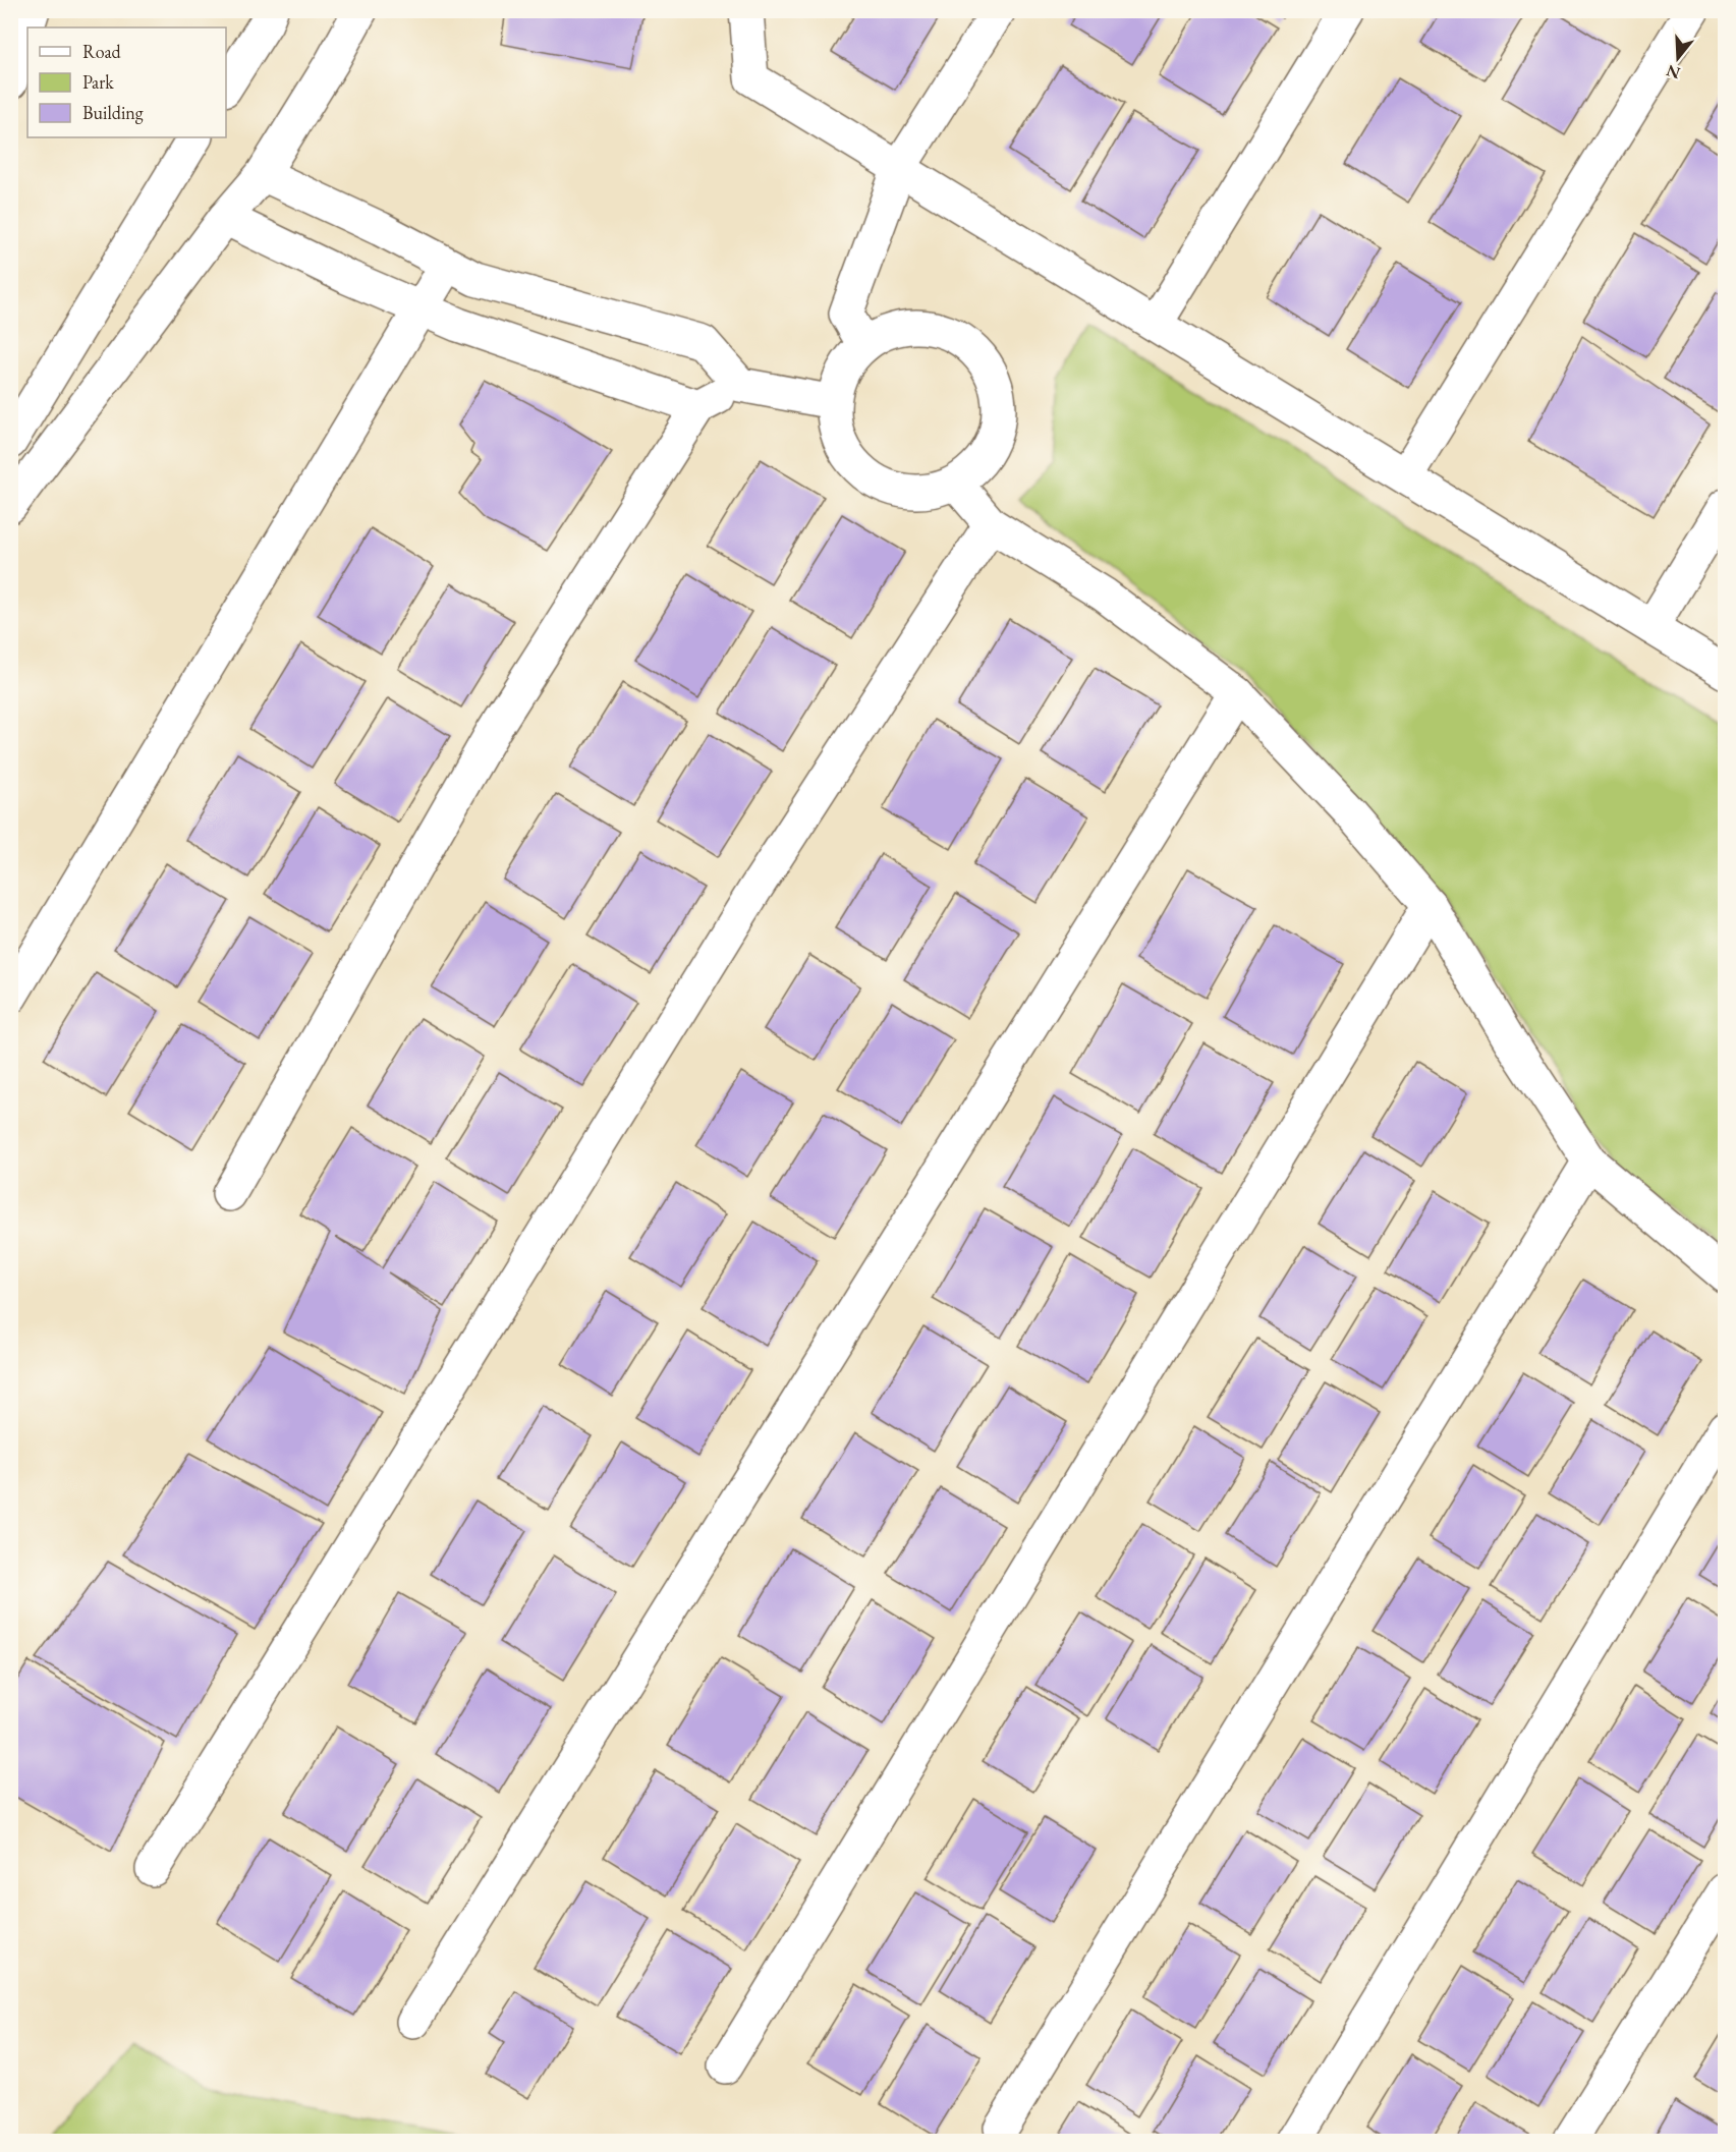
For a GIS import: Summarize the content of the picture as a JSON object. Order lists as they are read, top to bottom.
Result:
{
  "legend": ["Road", "Park", "Building"],
  "north": "bottom"
}
